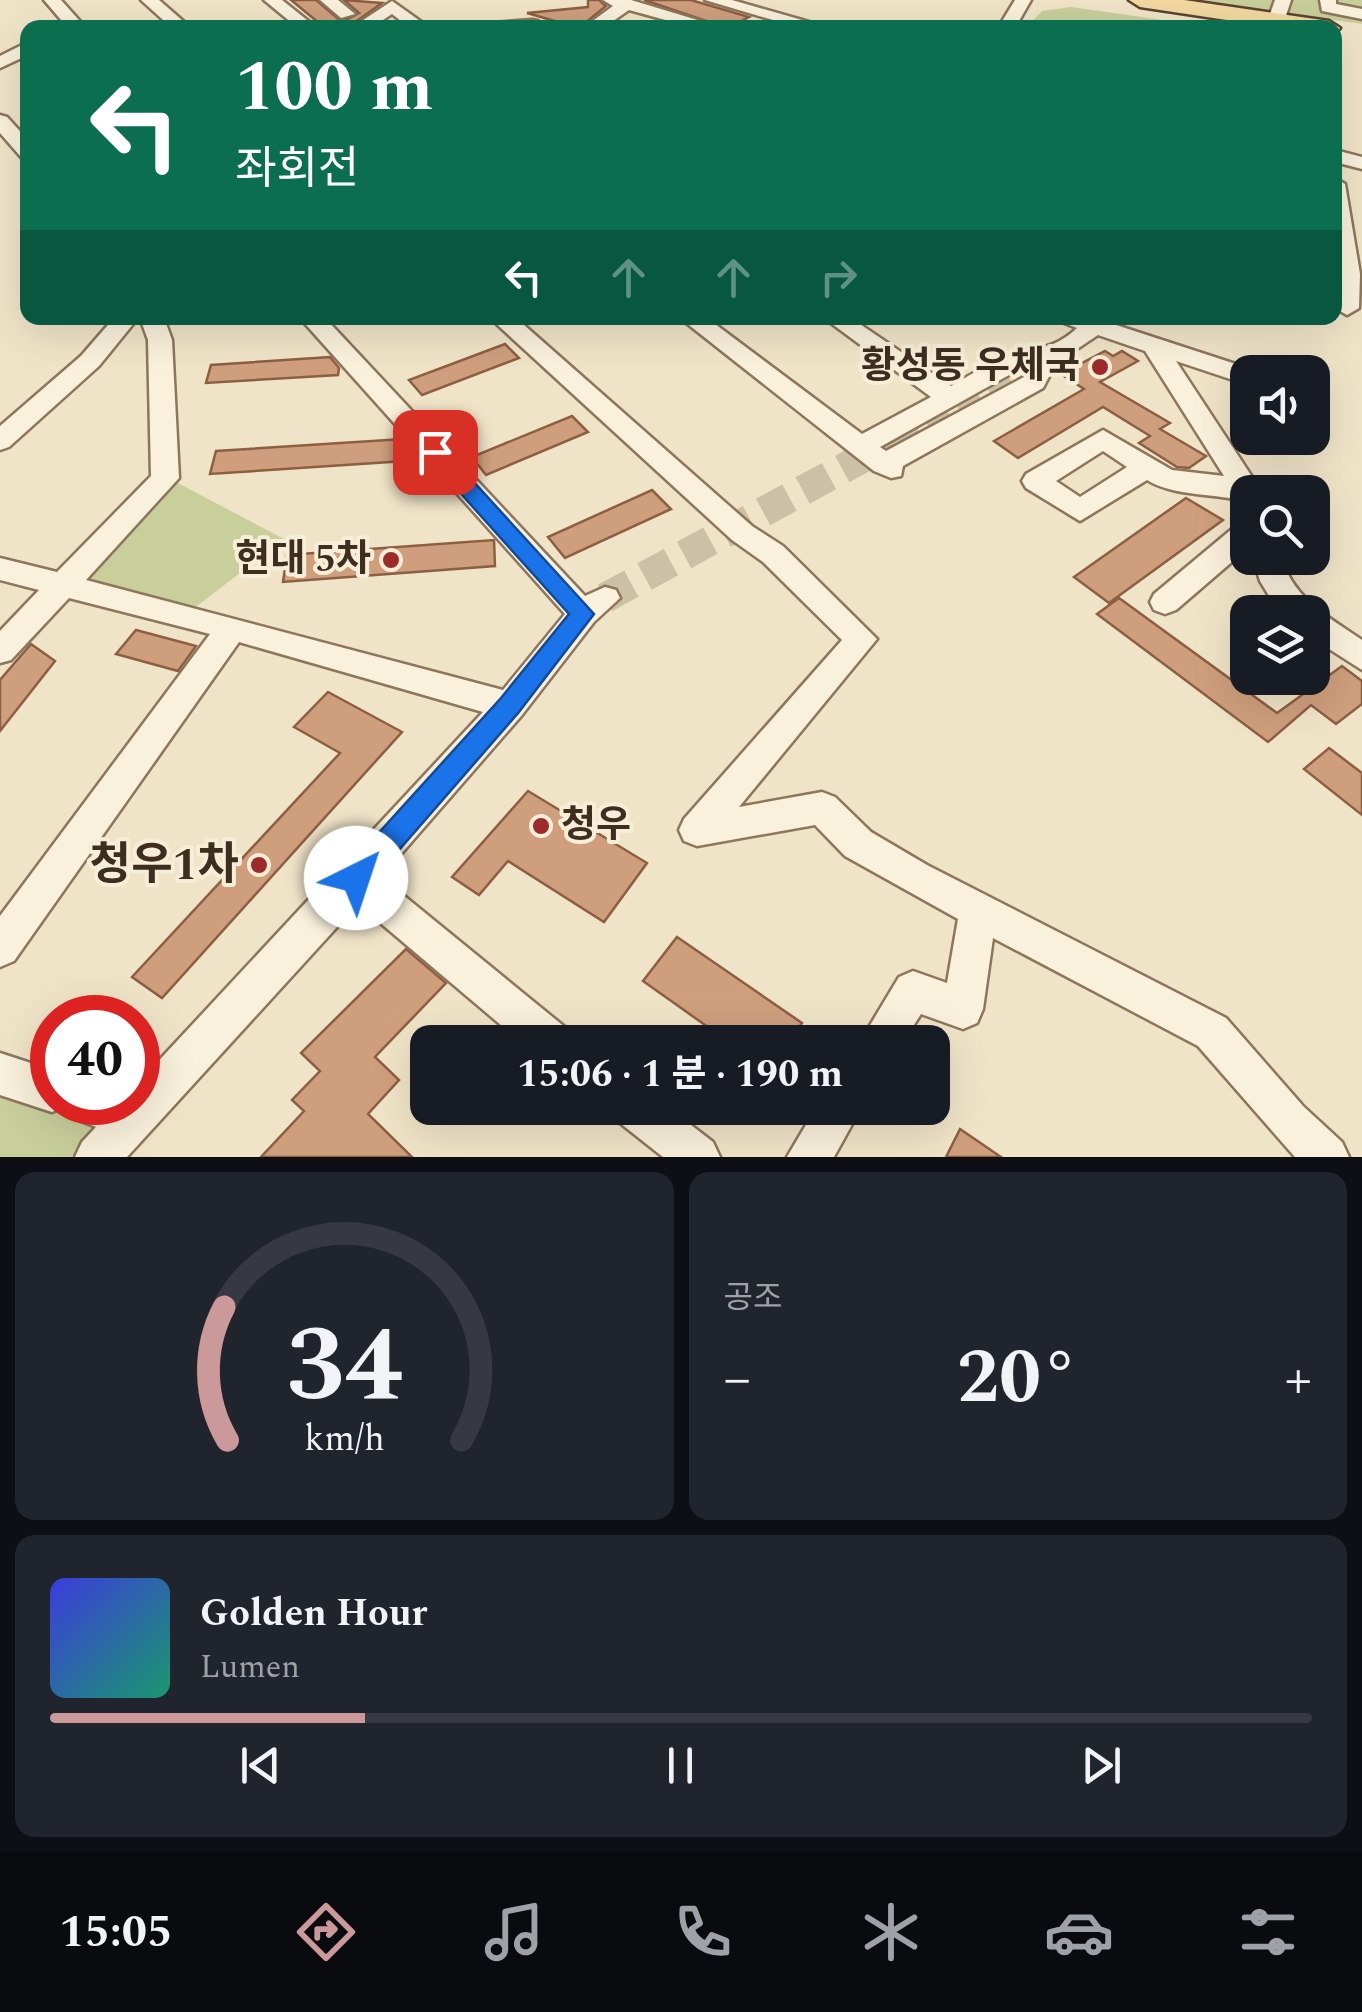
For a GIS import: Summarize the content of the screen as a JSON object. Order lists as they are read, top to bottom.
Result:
{
  "places": [
    "황성동 우체국",
    "현대 5차",
    "청우",
    "청우1차"
  ],
  "page": {
    "turn": ["100 m", "좌회전"],
    "limit": "40",
    "trip": "15:06 · 1 분 · 190 m",
    "tile": "공조",
    "heat": ["−", "20°", "+"],
    "song": ["Golden Hour", "Lumen"],
    "tabs": "15:05",
    "gauge": ["34", "km/h"]
  }
}
